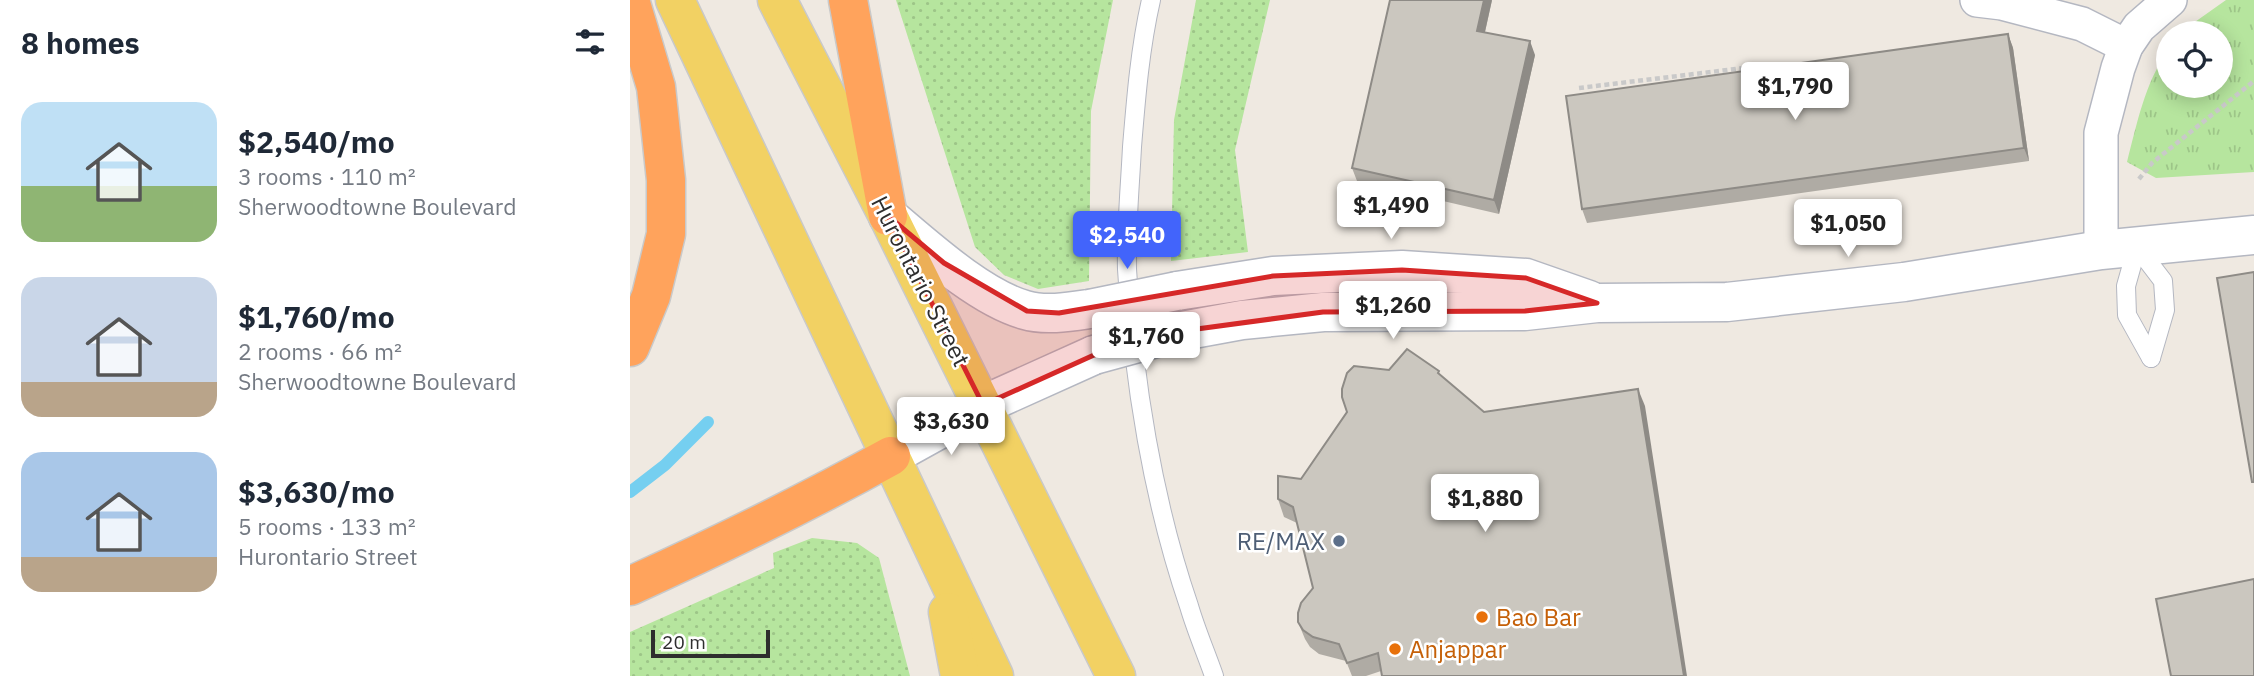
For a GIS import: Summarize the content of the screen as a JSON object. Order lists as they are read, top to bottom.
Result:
{
  "streets": {
    "main road": ["Hurontario Street"]
  },
  "places": ["RE/MAX", "Bao Bar", "Anjappar"],
  "scale_bar": "20 m",
  "page": {
    "heading": "8 homes",
    "price": [
      "$1,790",
      "$1,490",
      "$1,050",
      "$2,540",
      "$1,260",
      "$1,760",
      "$3,630",
      "$1,880"
    ],
    "list": [
      {
        "name": "$2,540/mo",
        "note": "3 rooms · 110 m² · Sherwoodtowne Boulevard"
      },
      {
        "name": "$1,760/mo",
        "note": "2 rooms · 66 m² · Sherwoodtowne Boulevard"
      },
      {
        "name": "$3,630/mo",
        "note": "5 rooms · 133 m² · Hurontario Street"
      }
    ],
    "scale": "20 m"
  }
}
